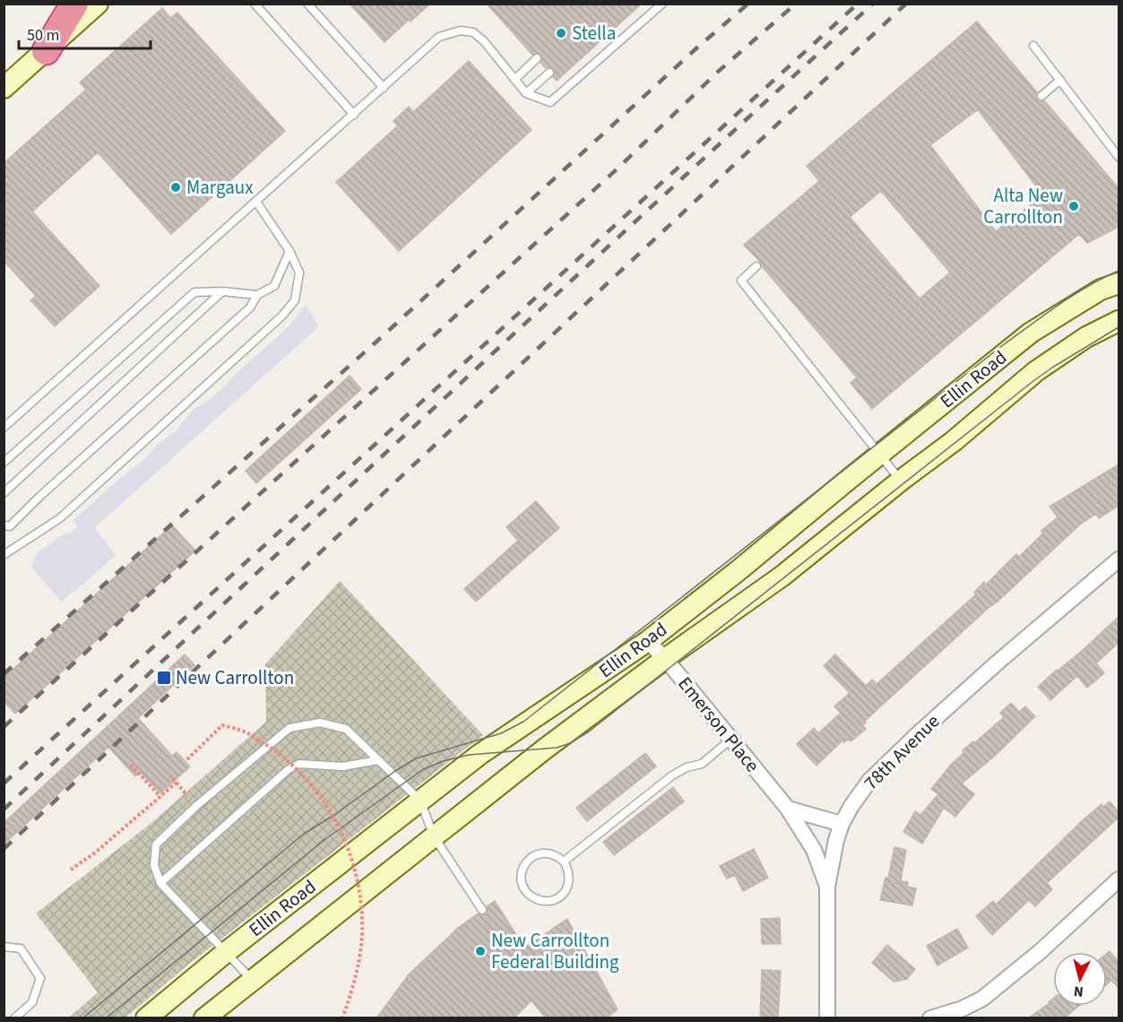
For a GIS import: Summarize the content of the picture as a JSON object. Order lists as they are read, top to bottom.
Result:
{
  "streets": {
    "street": ["Ellin Road", "Emerson Place", "78th Avenue"]
  },
  "crossings": [
    ["Ellin Road", "Emerson Place"],
    ["Emerson Place", "78th Avenue"]
  ],
  "places": {
    "other": [
      "Stella",
      "Margaux",
      "Alta New Carrollton",
      "New Carrollton Federal Building"
    ],
    "transit": ["New Carrollton"]
  },
  "scale_bar": "50 m",
  "north": "bottom"
}
